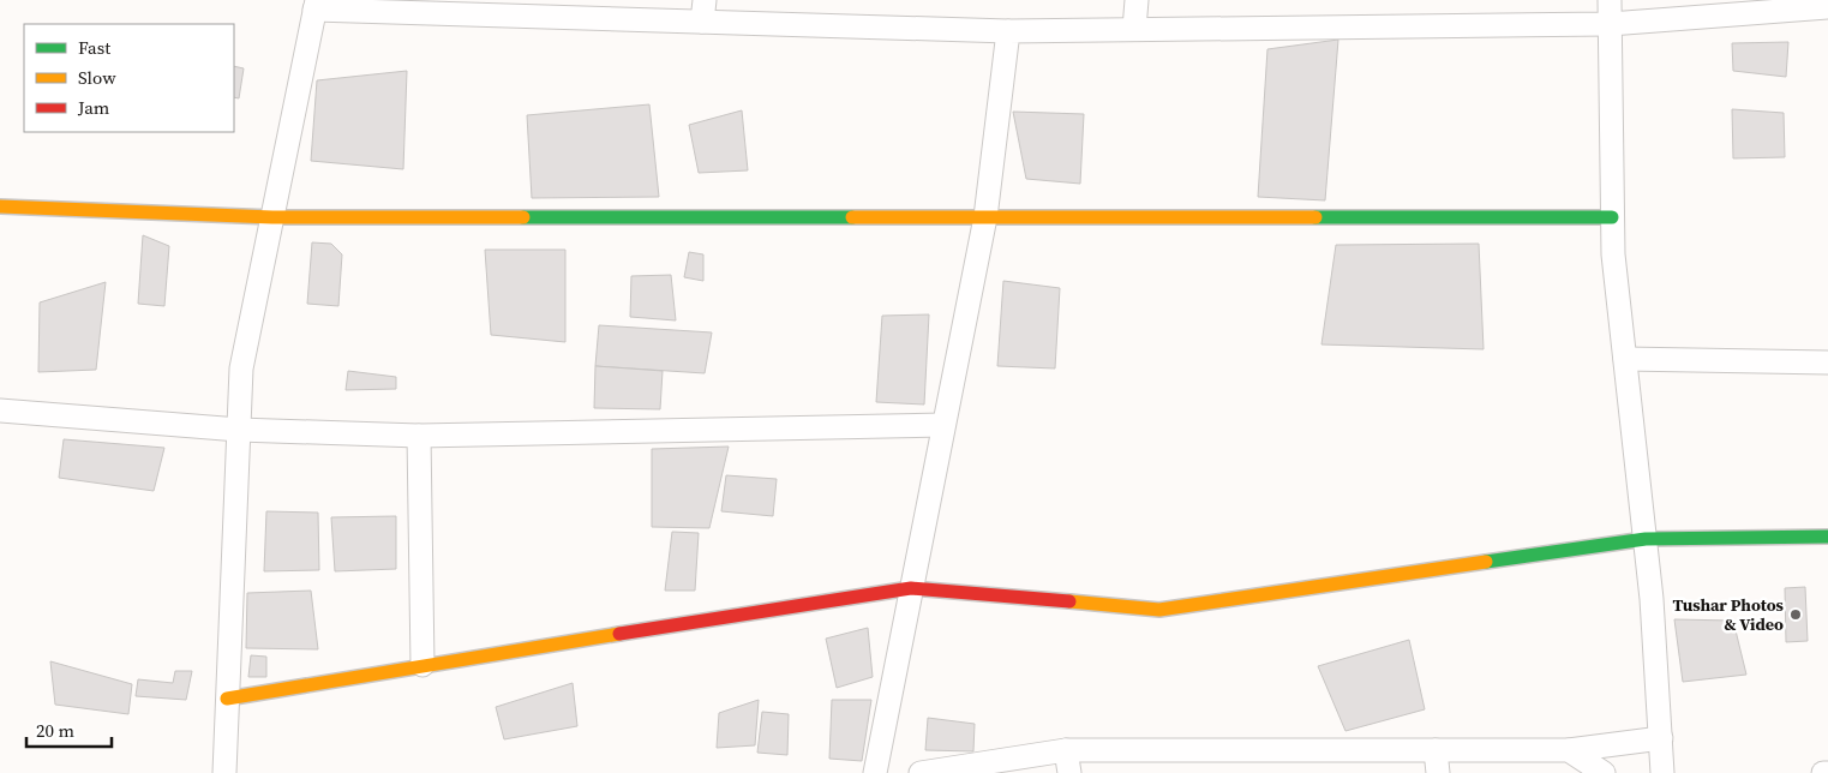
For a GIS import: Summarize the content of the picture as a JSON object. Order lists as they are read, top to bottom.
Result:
{
  "places": ["Tushar Photos & Video"],
  "legend": ["Fast", "Slow", "Jam"],
  "scale_bar": "20 m"
}
